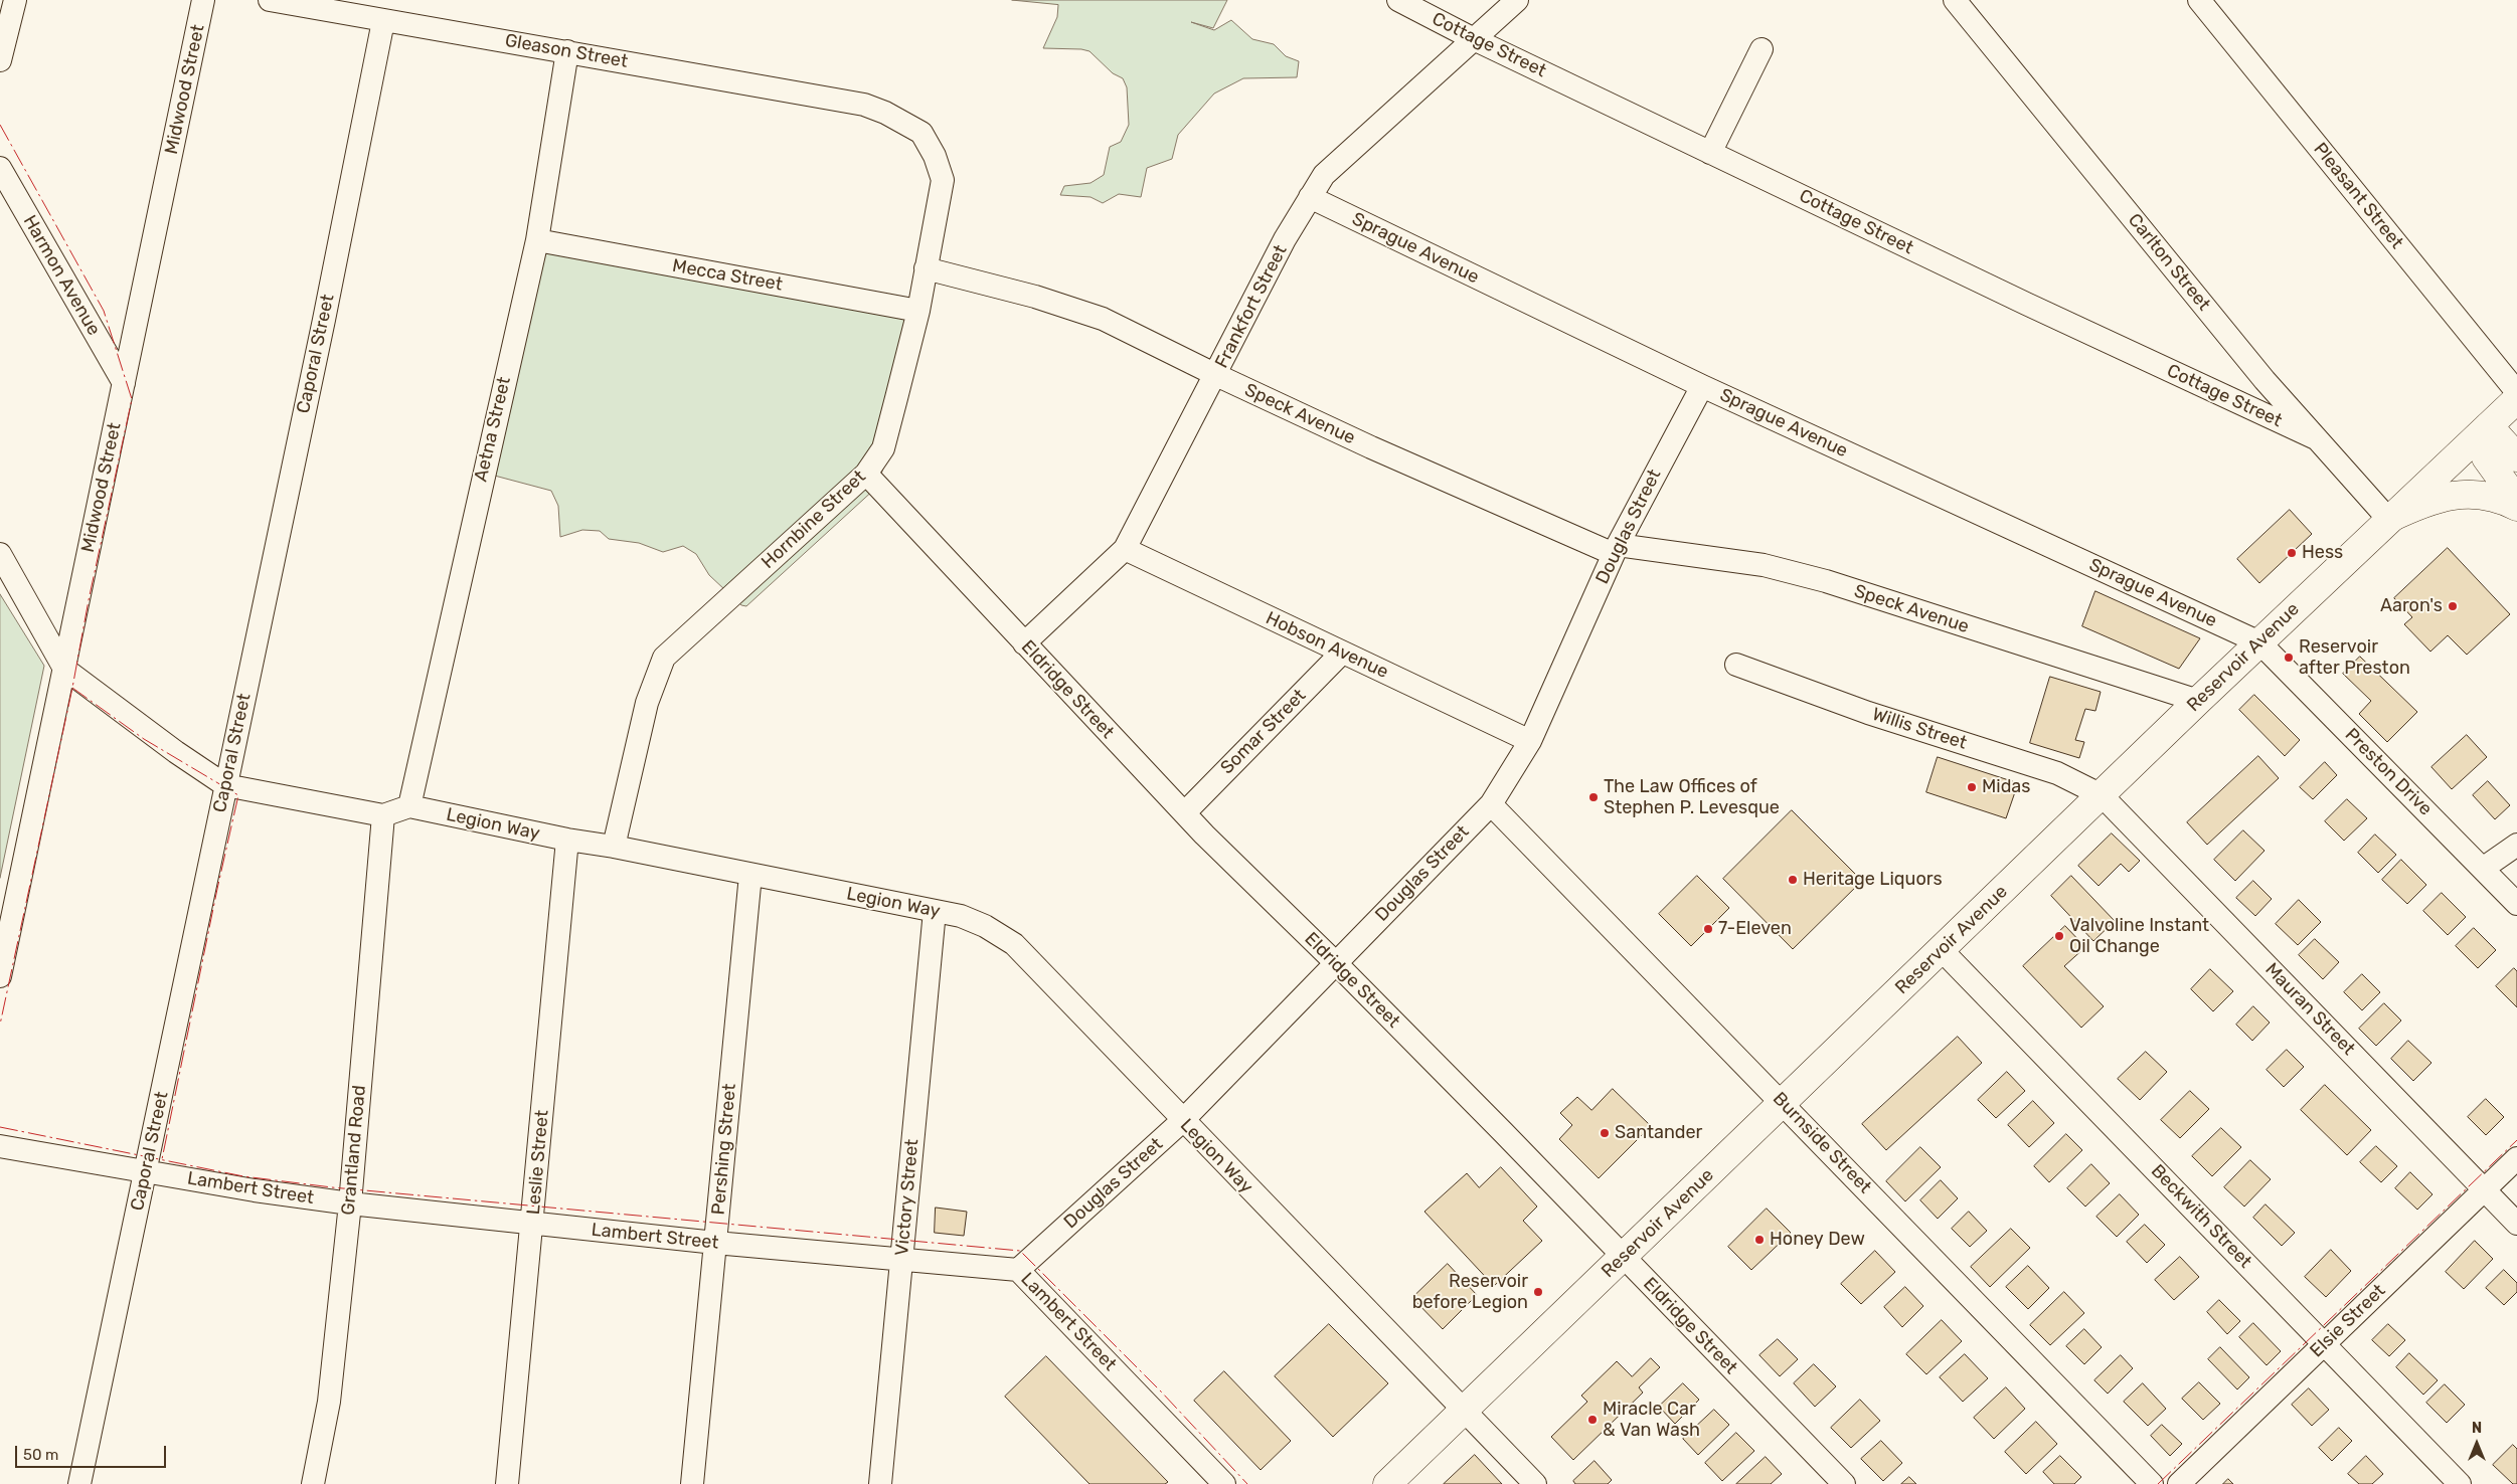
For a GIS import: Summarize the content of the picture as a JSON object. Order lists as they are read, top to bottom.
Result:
{
  "streets": {
    "main road": ["Reservoir Avenue"],
    "street": [
      "Cottage Street",
      "Gleason Street",
      "Midwood Street",
      "Pleasant Street",
      "Sprague Avenue",
      "Carlton Street",
      "Harmon Avenue",
      "Mecca Street",
      "Frankfort Street",
      "Caporal Street",
      "Speck Avenue",
      "Aetna Street",
      "Hornbine Street",
      "Douglas Street",
      "Hobson Avenue",
      "Eldridge Street",
      "Willis Street",
      "Somar Street",
      "Preston Drive",
      "Legion Way",
      "Mauran Street",
      "Burnside Street",
      "Pershing Street",
      "Grantland Road",
      "Leslie Street",
      "Lambert Street",
      "Victory Street",
      "Beckwith Street",
      "Elsie Street"
    ]
  },
  "crossings": [
    ["Cottage Street", "Carlton Street"],
    ["Cottage Street", "Frankfort Street"],
    ["Gleason Street", "Caporal Street"],
    ["Gleason Street", "Aetna Street"],
    ["Gleason Street", "Hornbine Street"],
    ["Midwood Street", "Harmon Avenue"],
    ["Sprague Avenue", "Frankfort Street"],
    ["Sprague Avenue", "Douglas Street"],
    ["Sprague Avenue", "Reservoir Avenue"],
    ["Sprague Avenue", "Preston Drive"],
    ["Carlton Street", "Reservoir Avenue"],
    ["Mecca Street", "Aetna Street"],
    ["Mecca Street", "Hornbine Street"],
    ["Frankfort Street", "Speck Avenue"],
    ["Frankfort Street", "Hobson Avenue"],
    ["Frankfort Street", "Eldridge Street"],
    ["Caporal Street", "Lambert Street"],
    ["Speck Avenue", "Hornbine Street"],
    ["Speck Avenue", "Douglas Street"],
    ["Speck Avenue", "Reservoir Avenue"],
    ["Aetna Street", "Legion Way"],
    ["Hornbine Street", "Eldridge Street"],
    ["Hornbine Street", "Legion Way"],
    ["Douglas Street", "Hobson Avenue"],
    ["Douglas Street", "Eldridge Street"],
    ["Douglas Street", "Legion Way"],
    ["Douglas Street", "Burnside Street"],
    ["Douglas Street", "Lambert Street"],
    ["Hobson Avenue", "Somar Street"],
    ["Reservoir Avenue", "Eldridge Street"],
    ["Reservoir Avenue", "Willis Street"],
    ["Reservoir Avenue", "Preston Drive"],
    ["Reservoir Avenue", "Legion Way"],
    ["Reservoir Avenue", "Mauran Street"],
    ["Reservoir Avenue", "Burnside Street"],
    ["Reservoir Avenue", "Beckwith Street"],
    ["Eldridge Street", "Somar Street"],
    ["Willis Street", "Mauran Street"],
    ["Legion Way", "Pershing Street"],
    ["Legion Way", "Leslie Street"],
    ["Legion Way", "Victory Street"],
    ["Mauran Street", "Elsie Street"],
    ["Pershing Street", "Lambert Street"],
    ["Grantland Road", "Lambert Street"],
    ["Leslie Street", "Lambert Street"],
    ["Lambert Street", "Victory Street"],
    ["Beckwith Street", "Elsie Street"]
  ],
  "places": [
    "Hess",
    "Aaron's",
    "Reservoir after Preston",
    "Midas",
    "The Law Offices of Stephen P. Levesque",
    "Heritage Liquors",
    "7-Eleven",
    "Valvoline Instant Oil Change",
    "Santander",
    "Honey Dew",
    "Reservoir before Legion",
    "Miracle Car & Van Wash"
  ],
  "scale_bar": "50 m",
  "north": "top"
}
